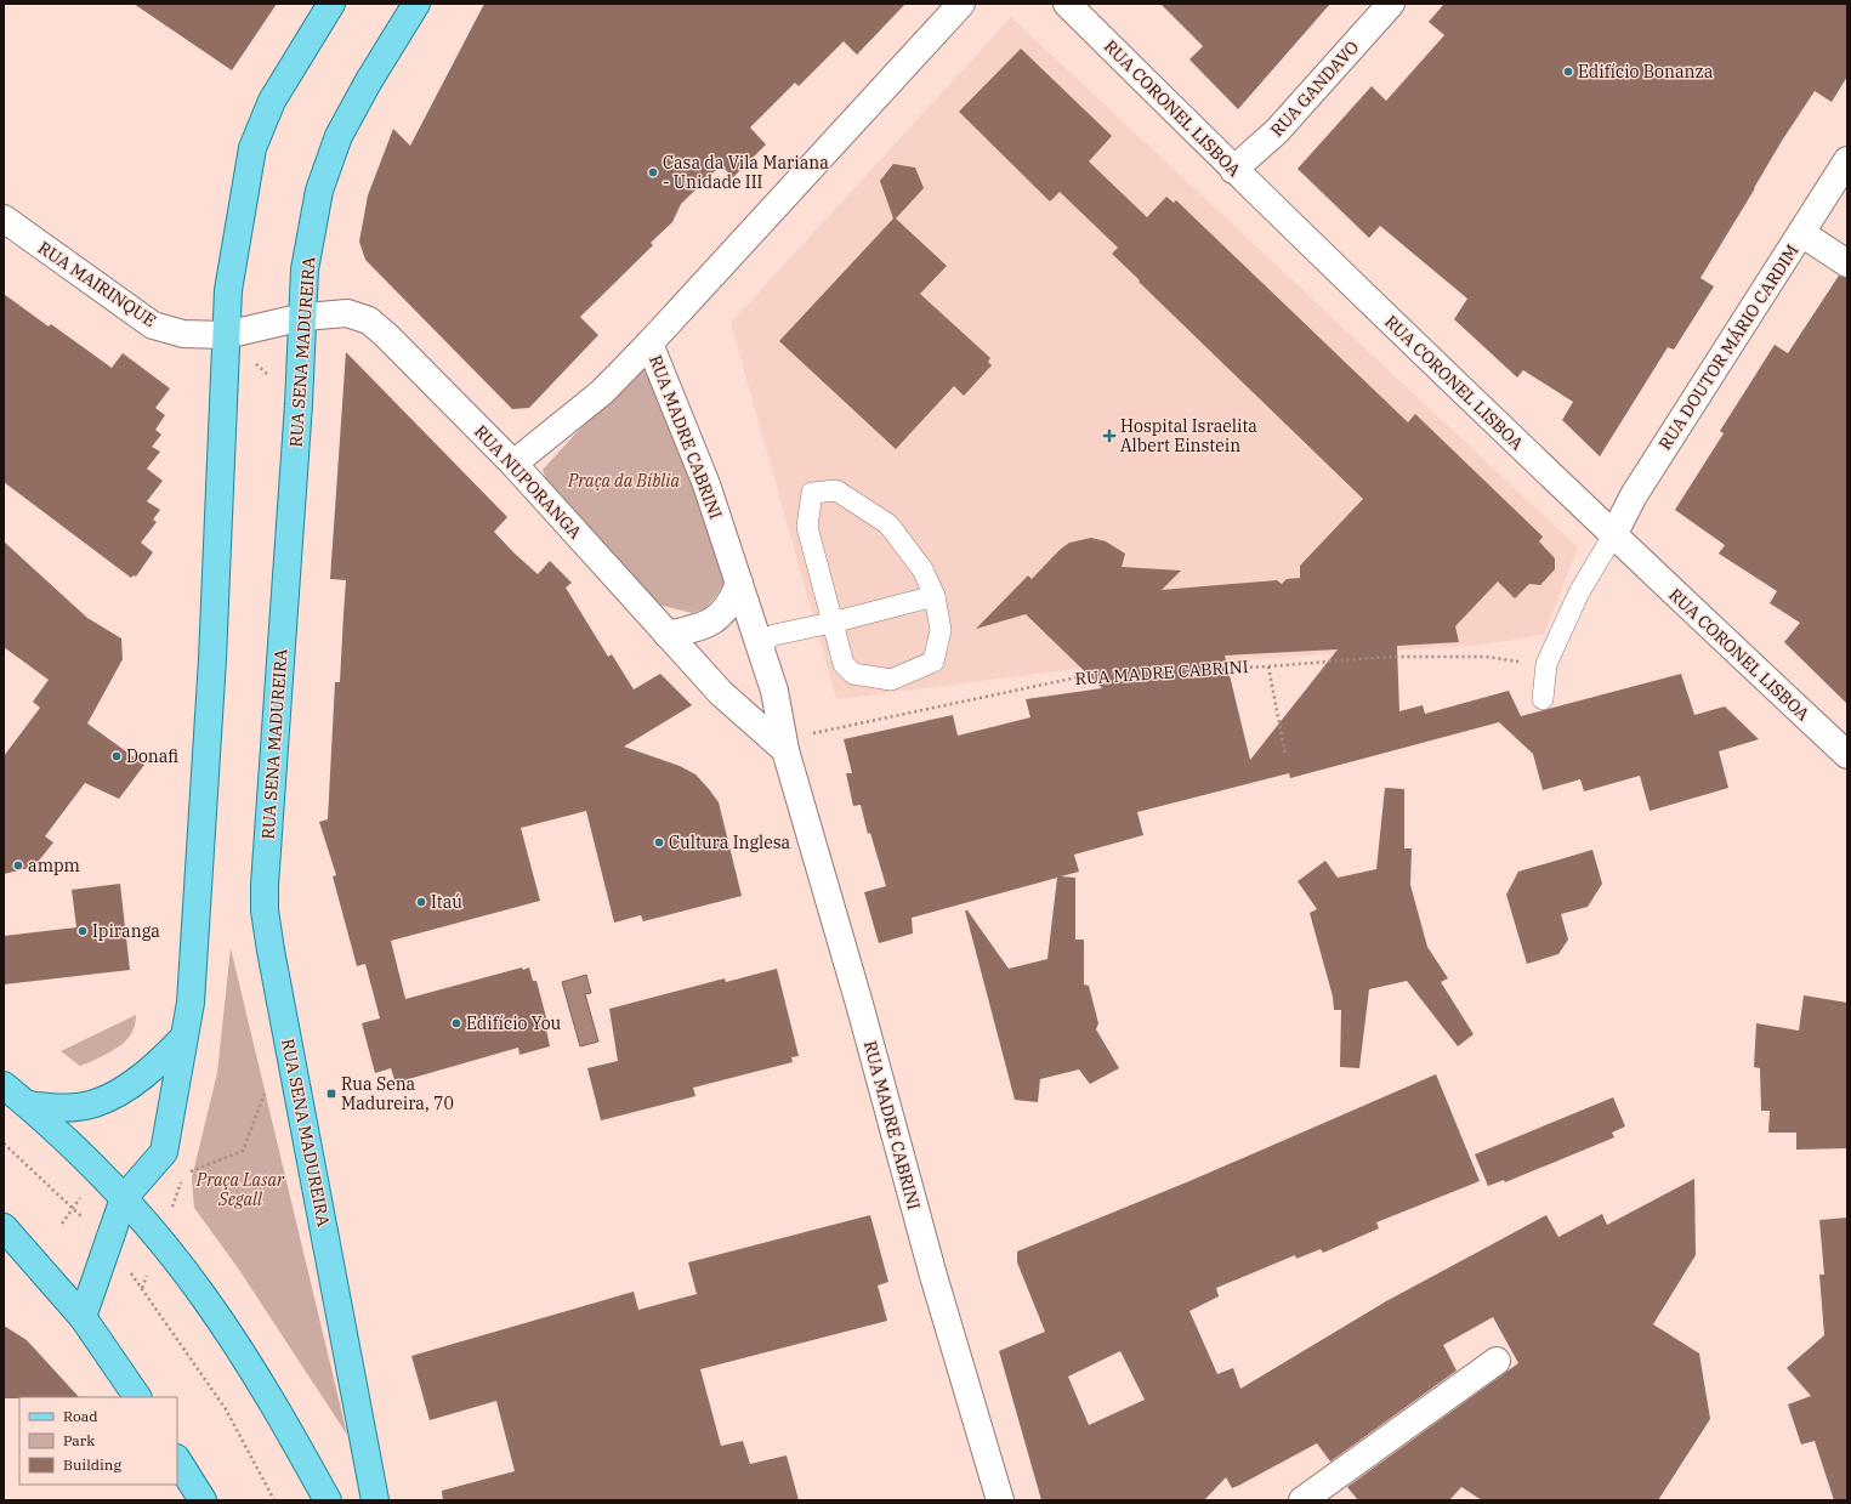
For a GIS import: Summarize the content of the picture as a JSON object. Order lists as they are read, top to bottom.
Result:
{
  "streets": {
    "main road": ["RUA SENA MADUREIRA"],
    "street": [
      "RUA GANDAVO",
      "RUA CORONEL LISBOA",
      "RUA MAIRINQUE",
      "RUA DOUTOR MÁRIO CARDIM",
      "RUA MADRE CABRINI",
      "RUA NUPORANGA"
    ]
  },
  "crossings": [
    ["RUA GANDAVO", "RUA CORONEL LISBOA"],
    ["RUA CORONEL LISBOA", "RUA DOUTOR MÁRIO CARDIM"],
    ["RUA MAIRINQUE", "RUA NUPORANGA"],
    ["RUA SENA MADUREIRA", "RUA NUPORANGA"],
    ["RUA MADRE CABRINI", "RUA NUPORANGA"]
  ],
  "parks": ["Praça da Bíblia", "Praça Lasar Segall"],
  "places": {
    "other": [
      "Edifício Bonanza",
      "Casa da Vila Mariana - Unidade III",
      "Donafi",
      "Cultura Inglesa",
      "ampm",
      "Itaú",
      "Ipiranga",
      "Edifício You"
    ],
    "health": ["Hospital Israelita Albert Einstein"],
    "transit": ["Rua Sena Madureira, 70"]
  },
  "legend": ["Road", "Park", "Building"]
}
